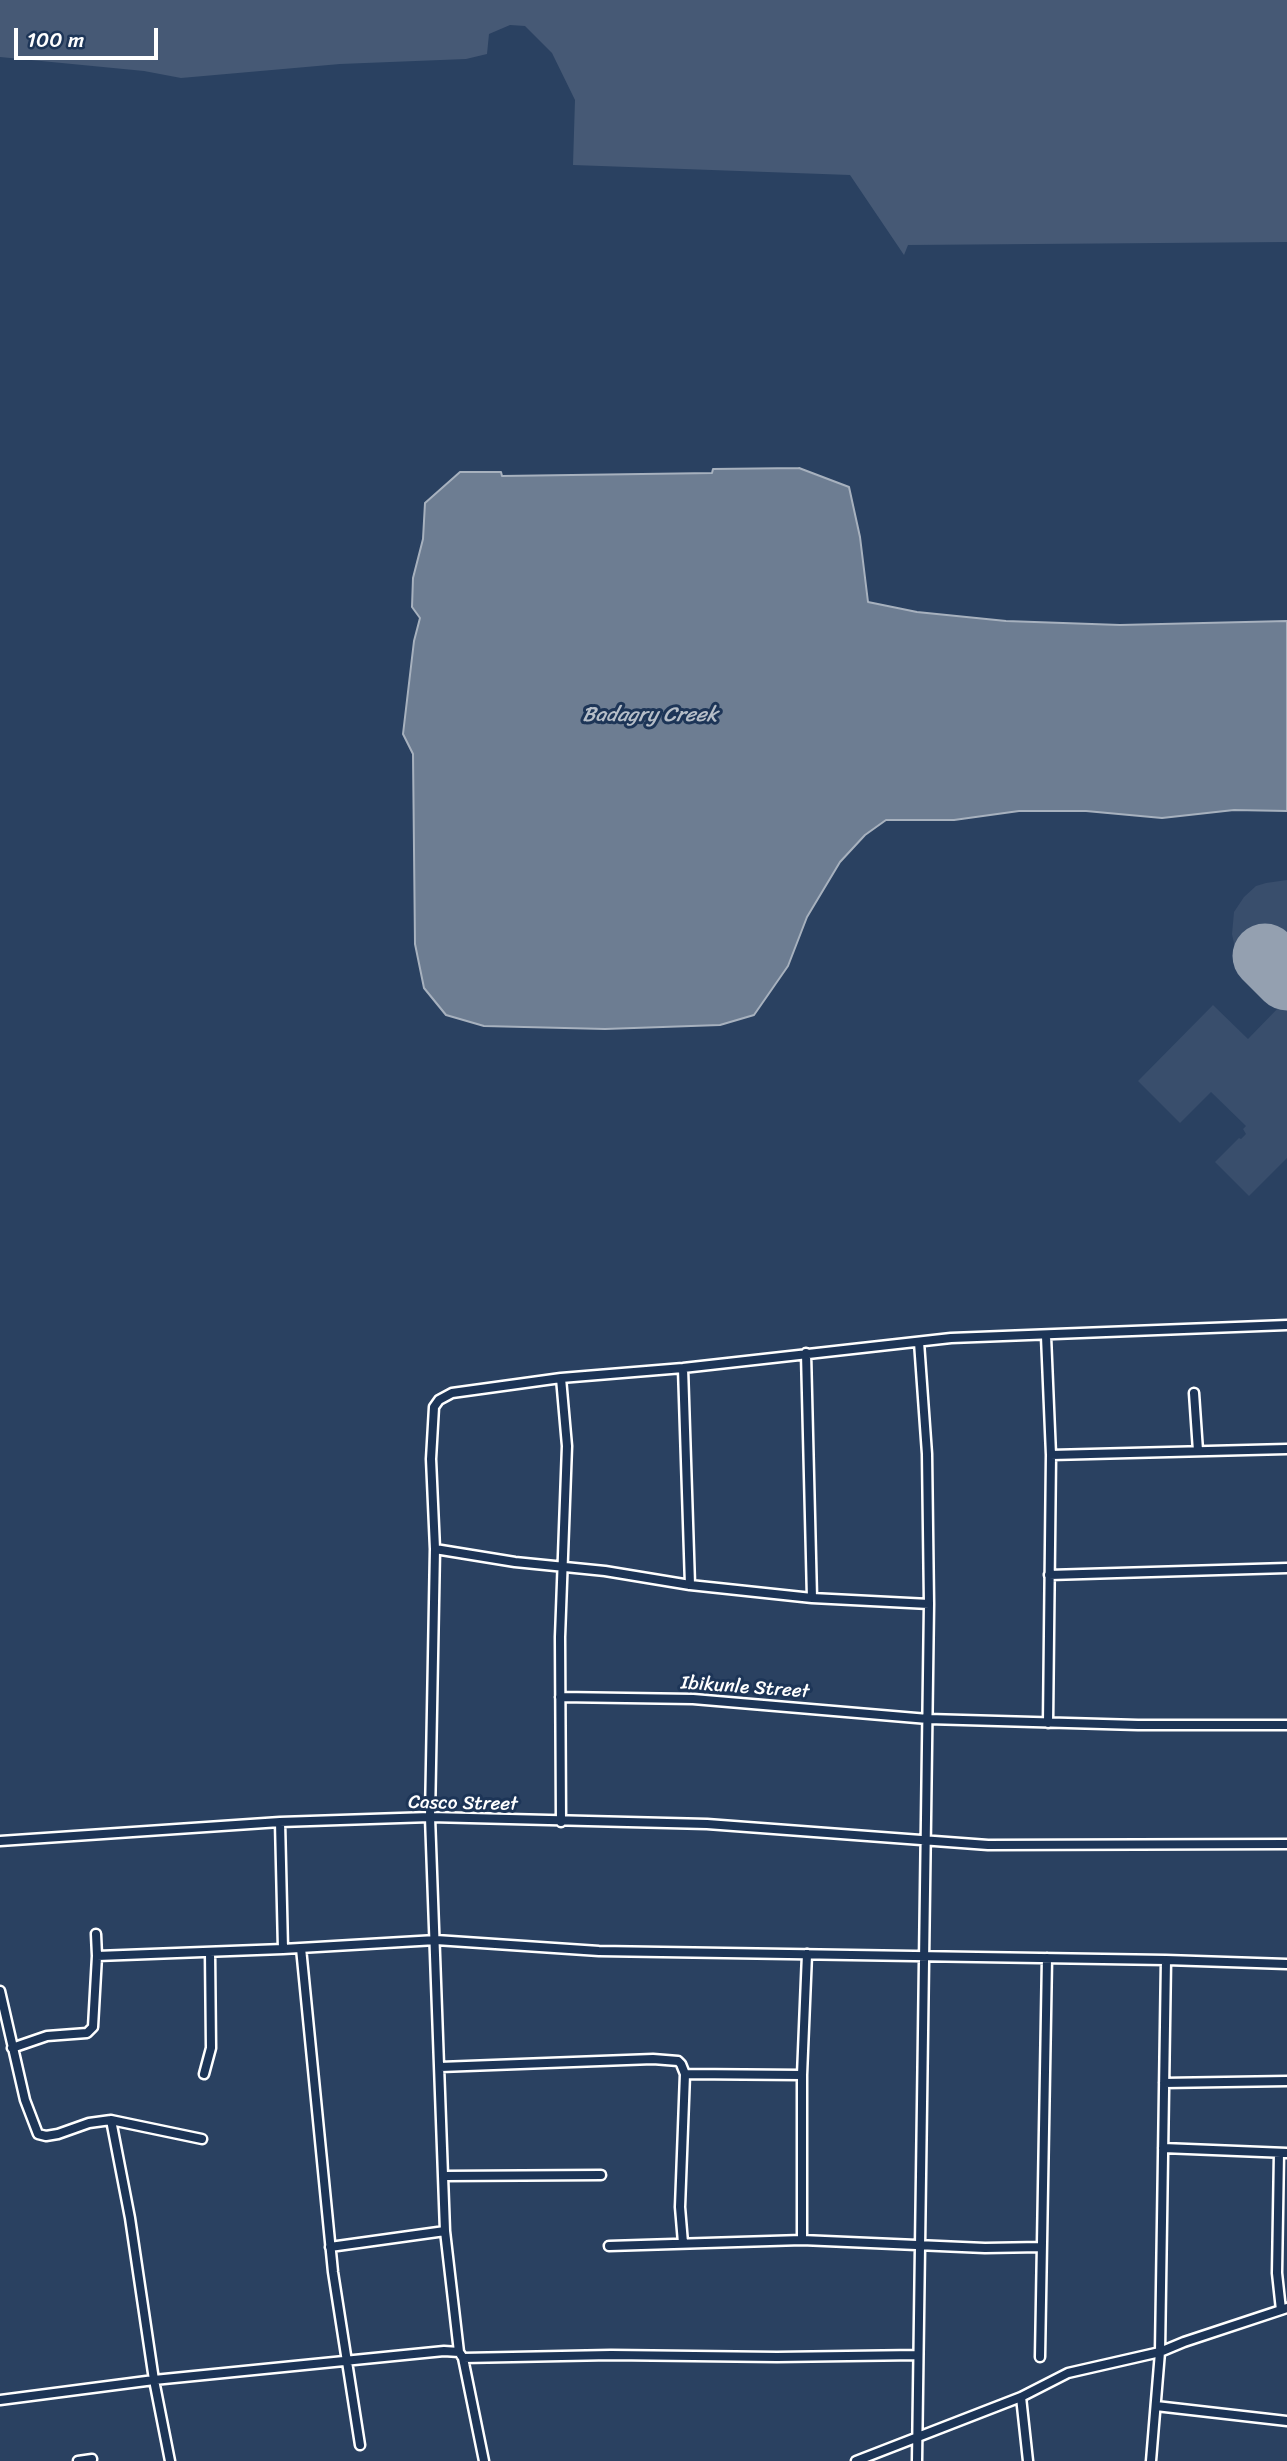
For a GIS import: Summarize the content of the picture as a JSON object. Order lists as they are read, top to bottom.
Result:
{
  "streets": {
    "street": ["Ibikunle Street", "Casco Street"]
  },
  "water": ["Badagry Creek"],
  "scale_bar": "100 m"
}
